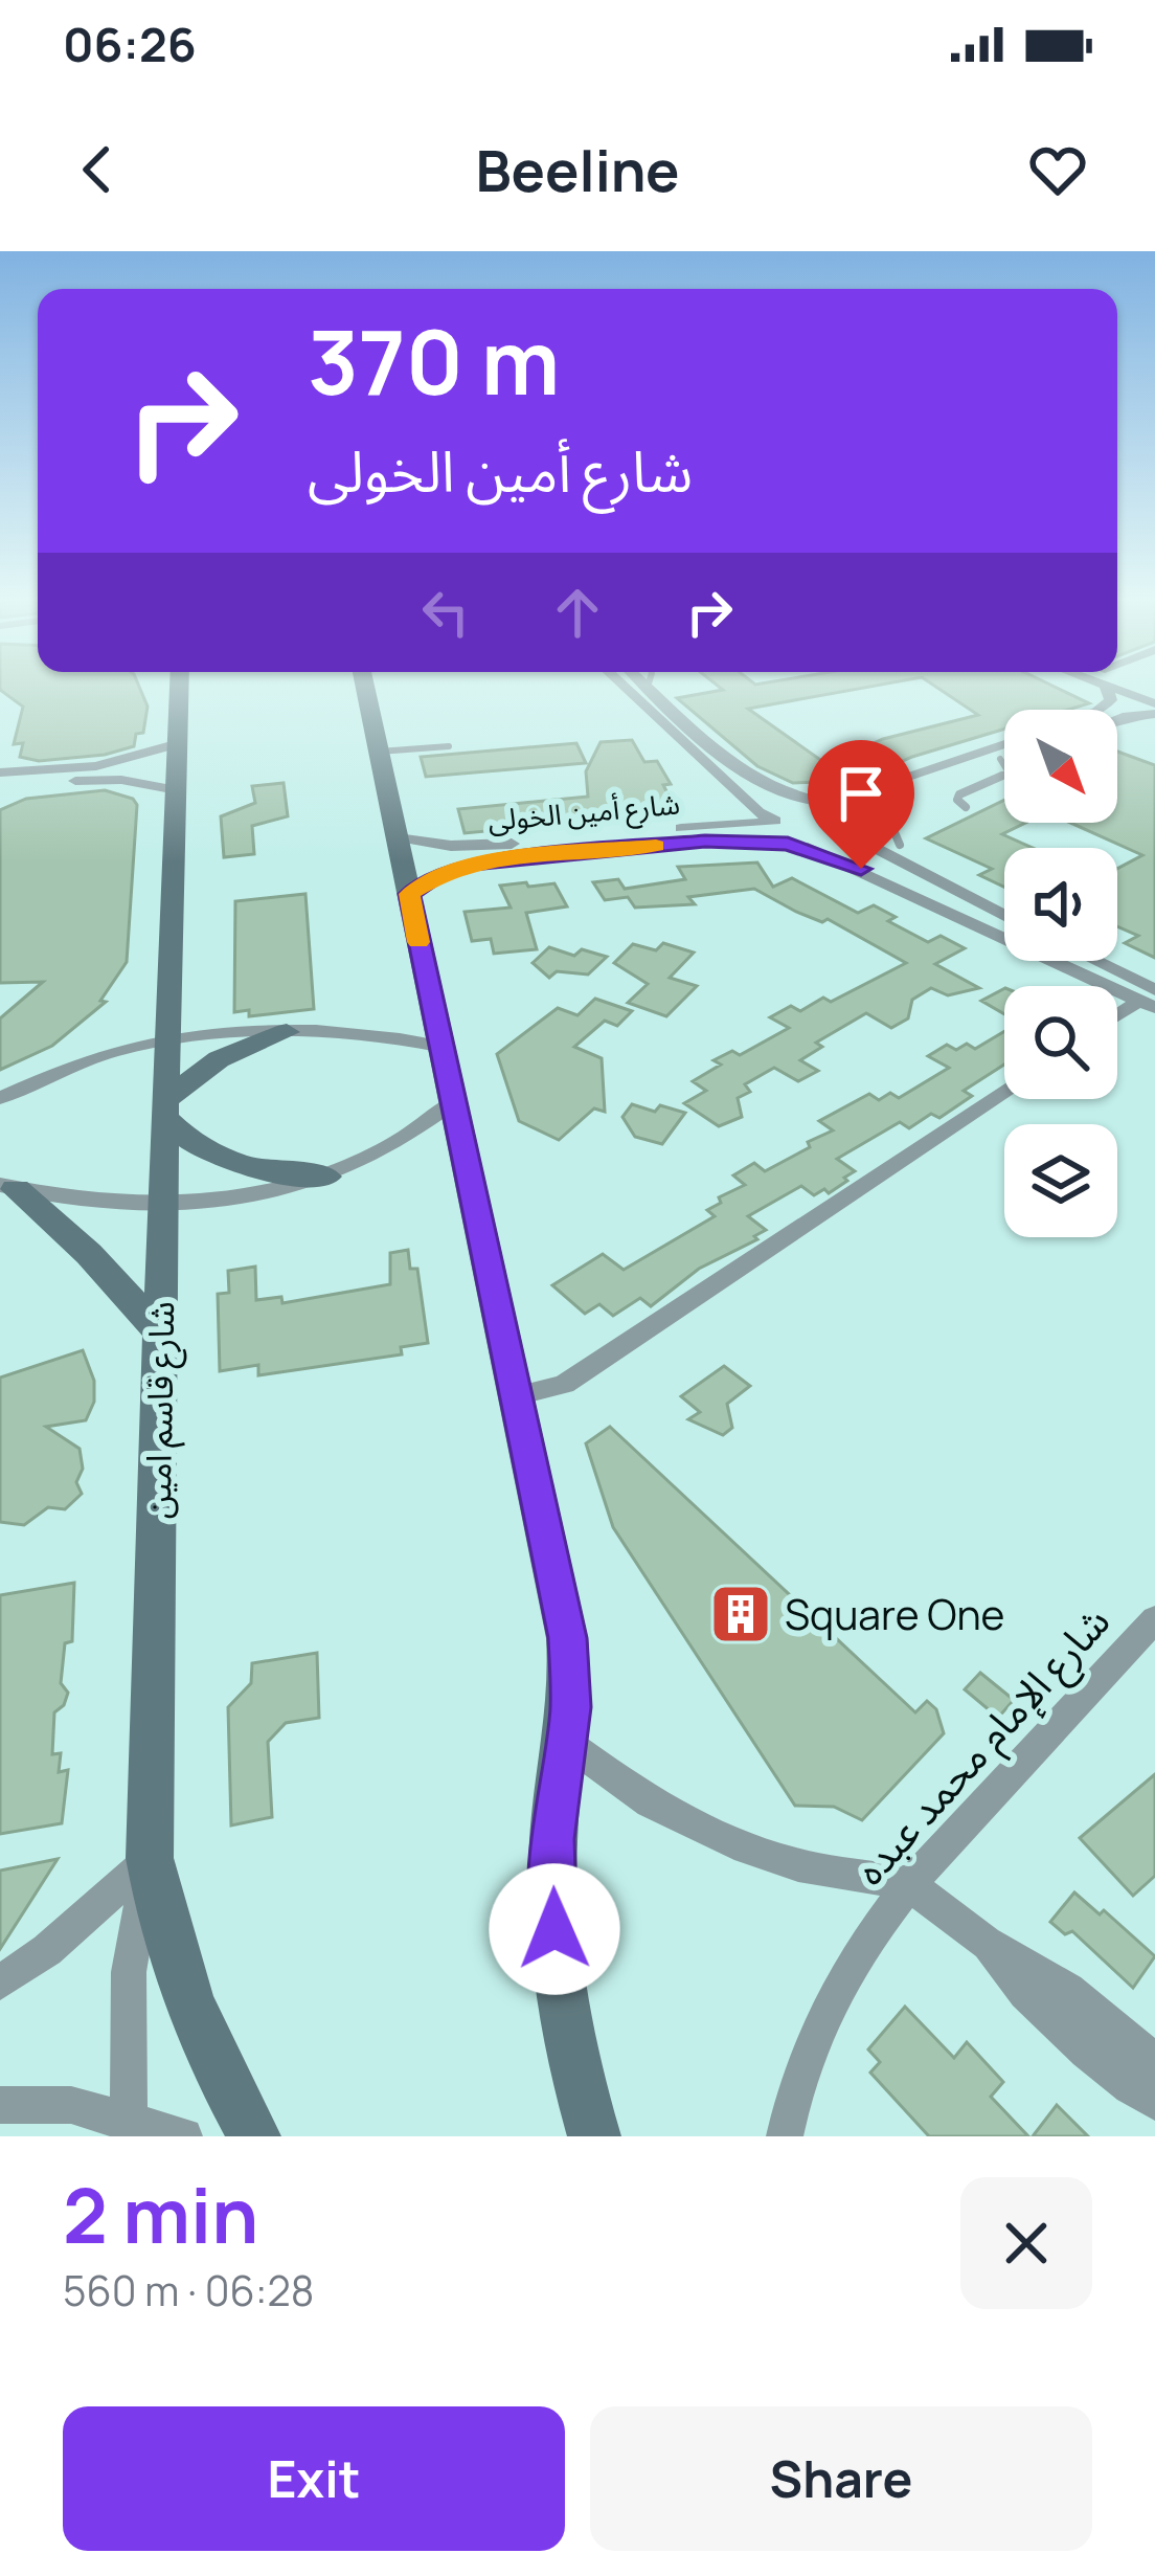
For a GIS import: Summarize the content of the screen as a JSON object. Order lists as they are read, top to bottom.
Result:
{
  "streets": {
    "main road": ["شارع قاسم امين"],
    "street": ["شارع أمين الخولى", "شارع الإمام محمد عبده"]
  },
  "places": {
    "building": ["Square One"]
  },
  "north": "bottom right",
  "page": {
    "status": "06:26",
    "header": "Beeline",
    "turn": ["370 m", "شارع أمين الخولى"],
    "heading": ["2 min", "560 m · 06:28"],
    "buttons": ["Exit", "Share"]
  }
}
